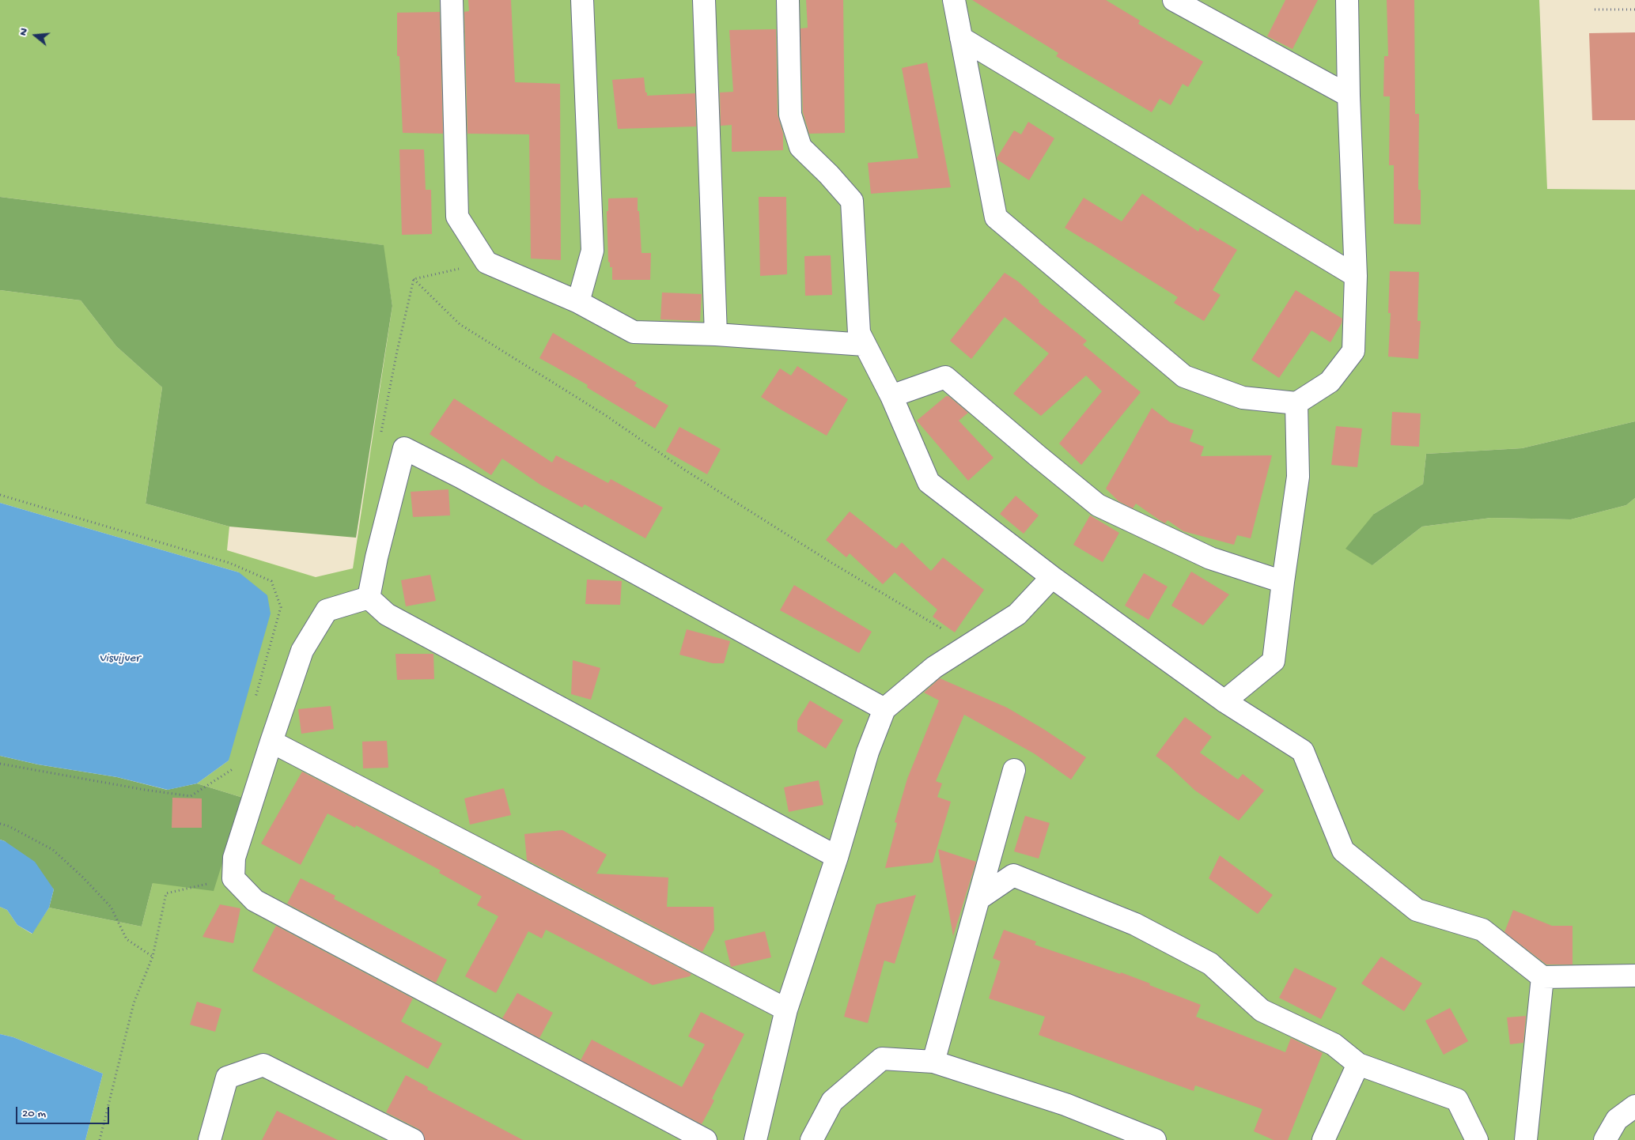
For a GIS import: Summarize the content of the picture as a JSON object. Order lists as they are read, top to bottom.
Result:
{
  "water": ["Visvijver"],
  "scale_bar": "20 m",
  "north": "left"
}
